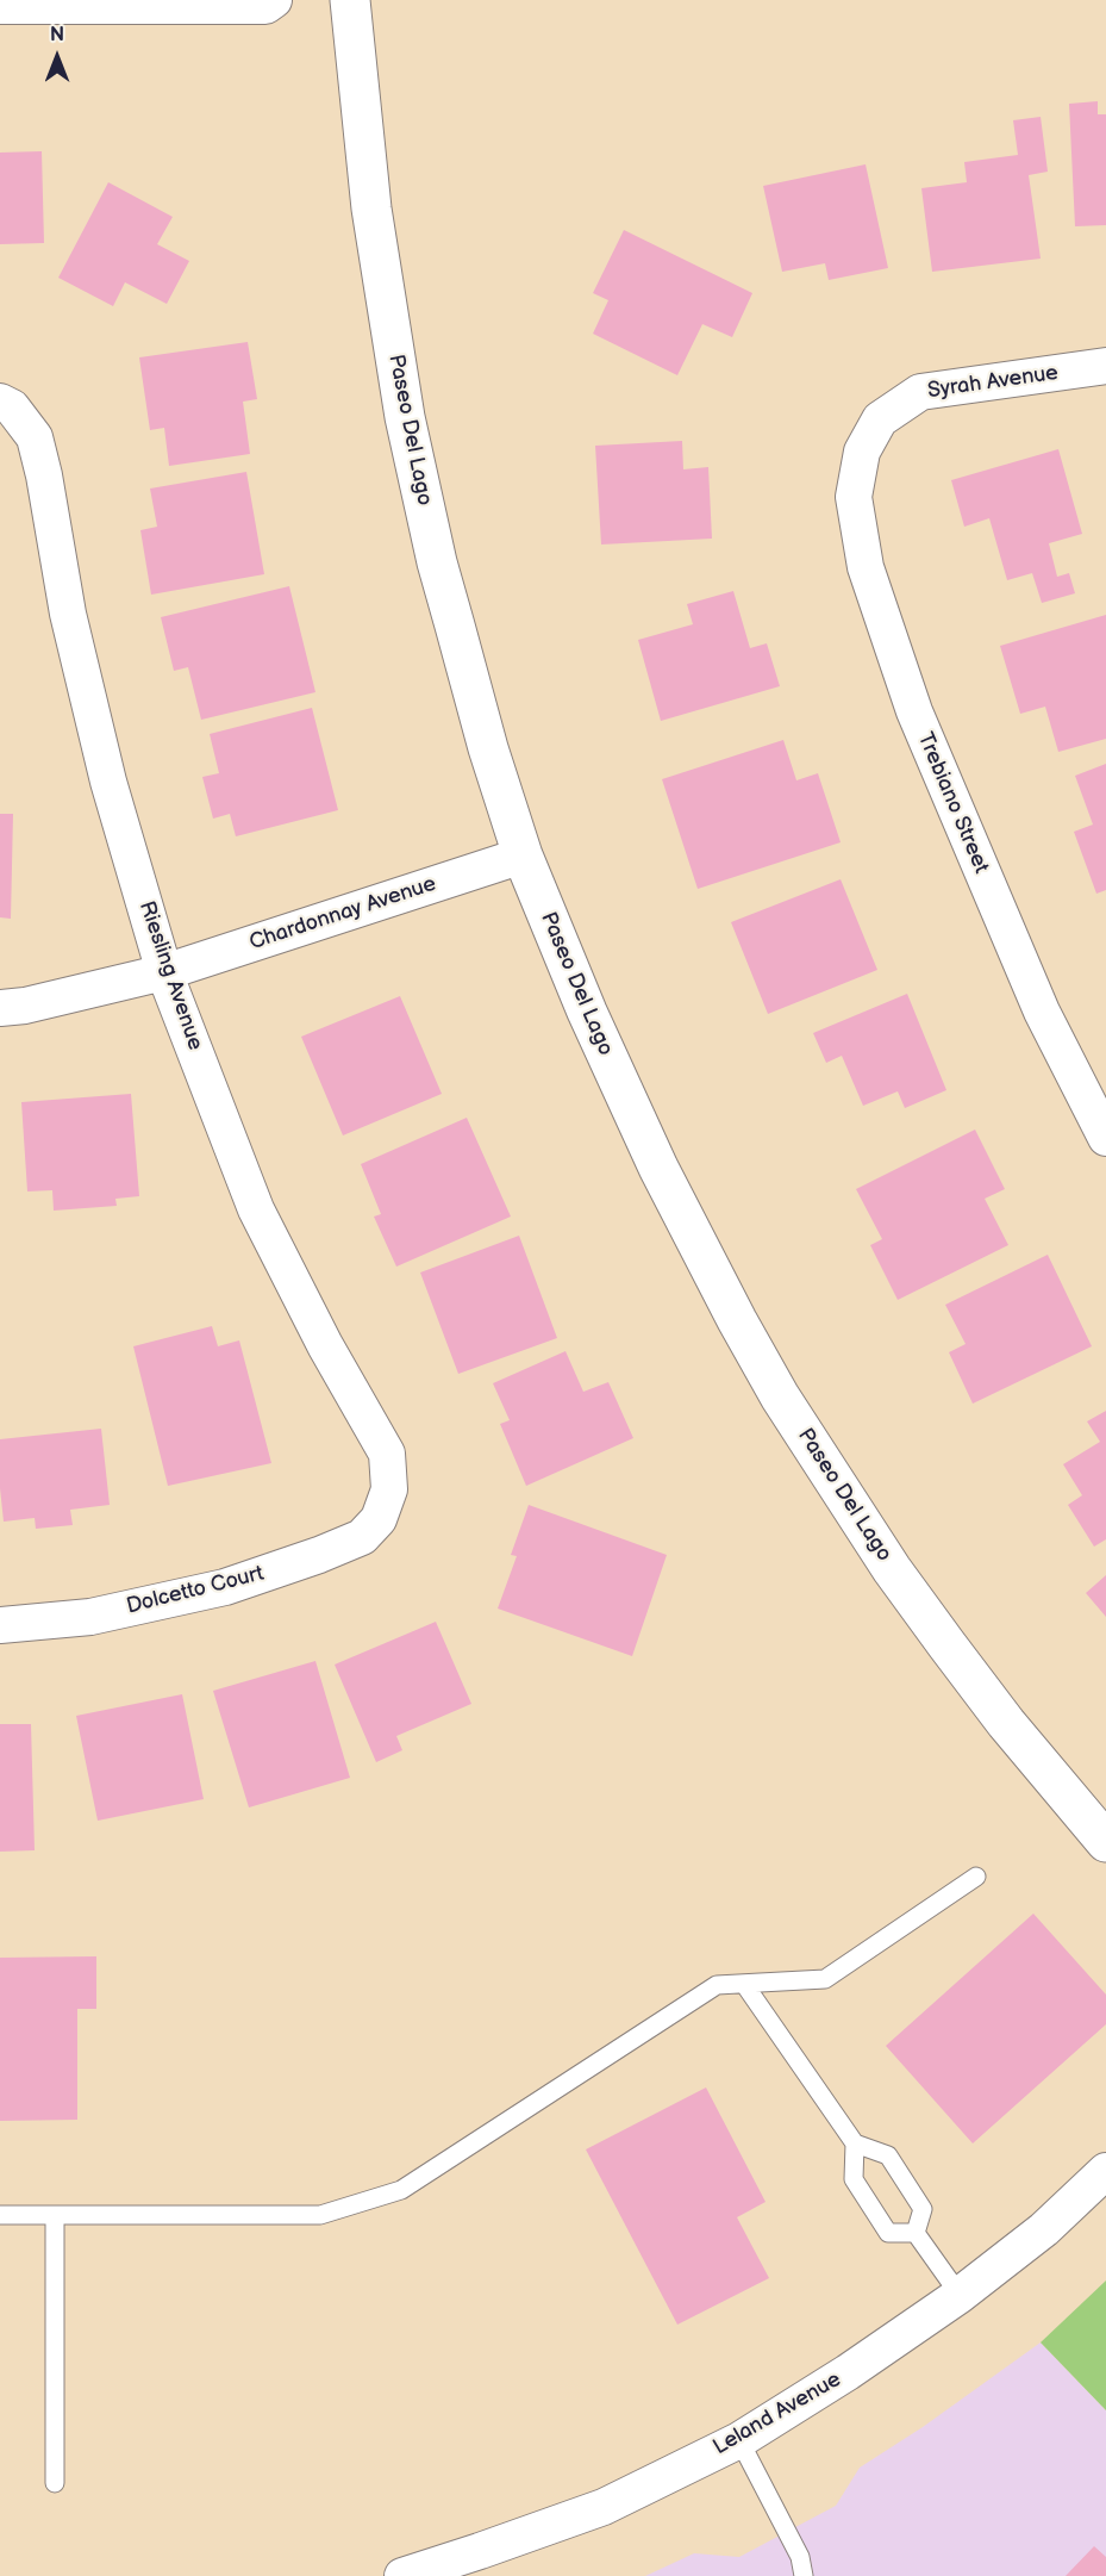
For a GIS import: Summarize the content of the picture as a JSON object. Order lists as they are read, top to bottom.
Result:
{
  "streets": {
    "street": [
      "Syrah Avenue",
      "Paseo Del Lago",
      "Trebiano Street",
      "Chardonnay Avenue",
      "Riesling Avenue",
      "Dolcetto Court",
      "Leland Avenue"
    ]
  },
  "crossings": [
    ["Syrah Avenue", "Trebiano Street"],
    ["Paseo Del Lago", "Chardonnay Avenue"],
    ["Chardonnay Avenue", "Riesling Avenue"],
    ["Riesling Avenue", "Dolcetto Court"]
  ],
  "north": "top"
}
